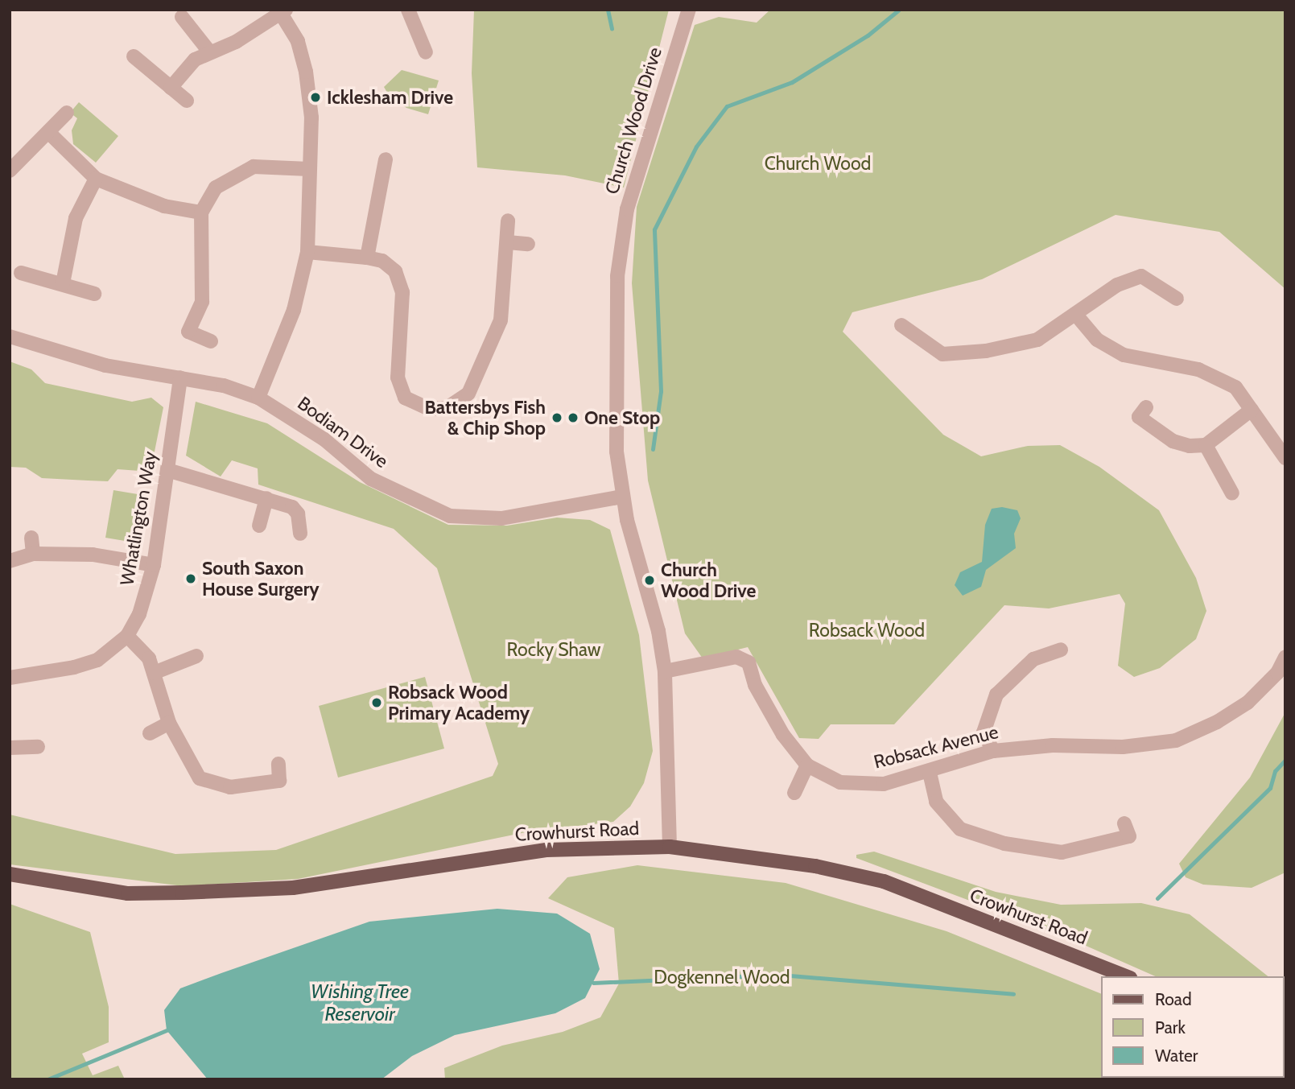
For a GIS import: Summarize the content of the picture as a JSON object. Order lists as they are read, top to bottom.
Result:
{
  "streets": {
    "main road": ["Crowhurst Road"],
    "street": [
      "Church Wood Drive",
      "Bodiam Drive",
      "Whatlington Way",
      "Robsack Avenue"
    ]
  },
  "crossings": [
    ["Church Wood Drive", "Bodiam Drive"],
    ["Church Wood Drive", "Robsack Avenue"],
    ["Church Wood Drive", "Crowhurst Road"],
    ["Bodiam Drive", "Whatlington Way"]
  ],
  "water": ["Wishing Tree Reservoir"],
  "parks": [
    "Church Wood",
    "Robsack Wood",
    "Rocky Shaw",
    "Dogkennel Wood"
  ],
  "places": [
    "Icklesham Drive",
    "Battersbys Fish & Chip Shop",
    "One Stop",
    "South Saxon House Surgery",
    "Church Wood Drive",
    "Robsack Wood Primary Academy"
  ],
  "legend": ["Road", "Park", "Water"]
}
